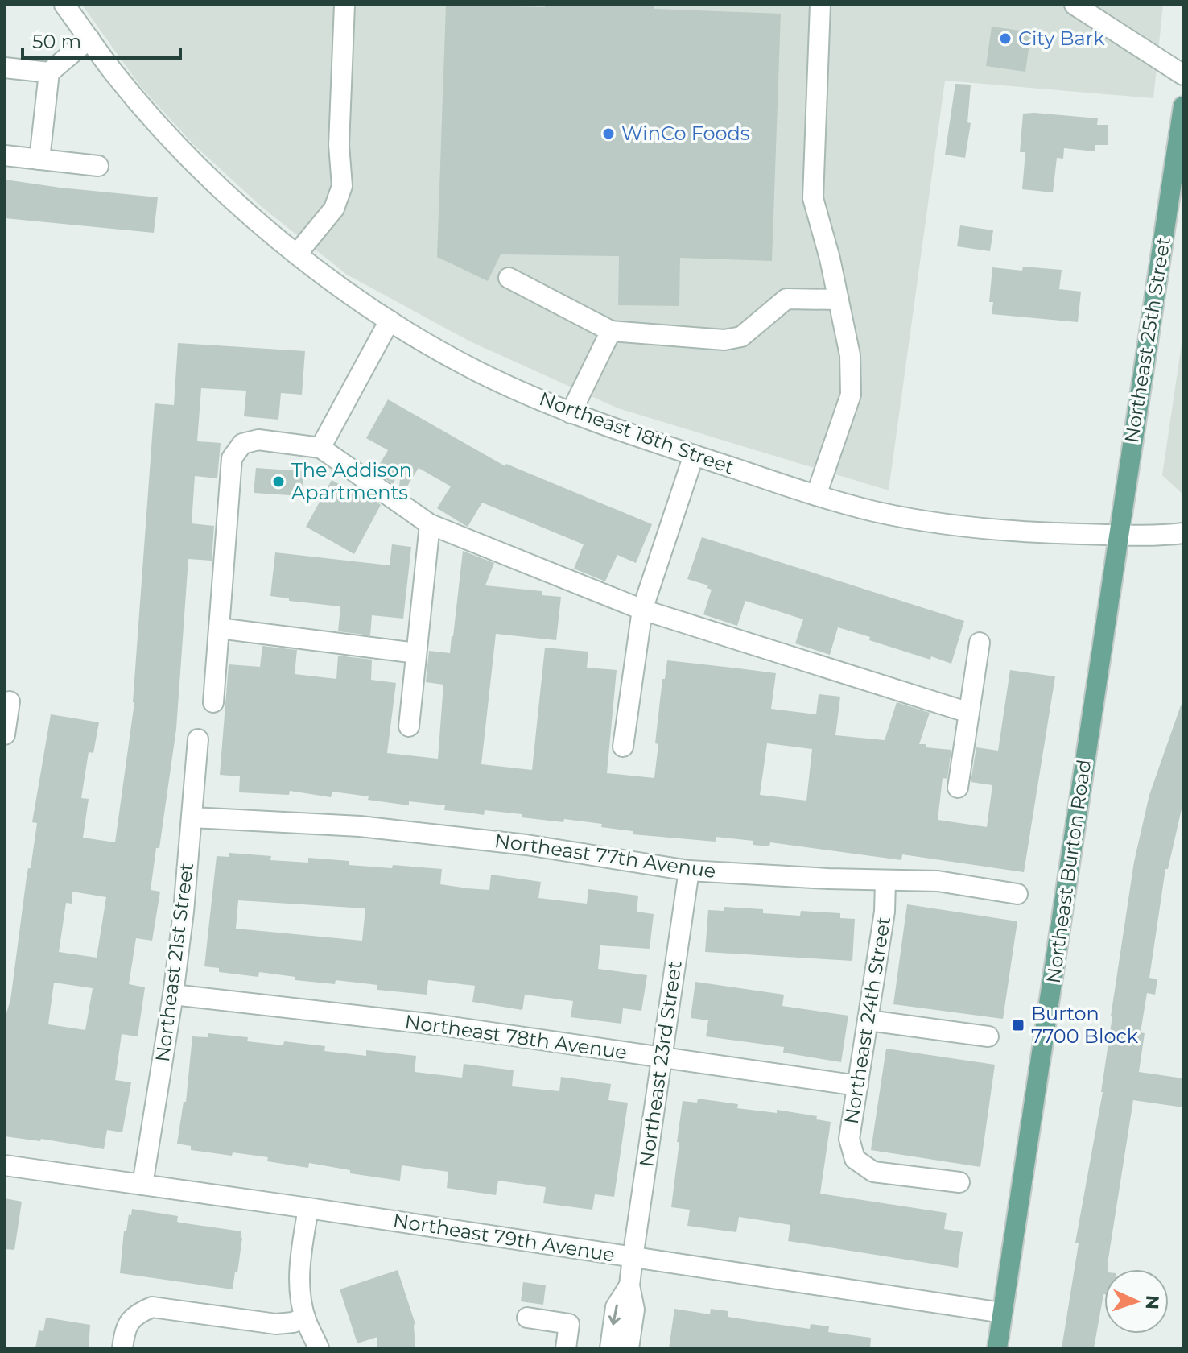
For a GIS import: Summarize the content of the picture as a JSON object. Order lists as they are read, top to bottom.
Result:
{
  "streets": {
    "main road": ["Northeast 25th Street", "Northeast Burton Road"],
    "street": [
      "Northeast 18th Street",
      "Northeast 77th Avenue",
      "Northeast 21st Street",
      "Northeast 24th Street",
      "Northeast 78th Avenue",
      "Northeast 23rd Street",
      "Northeast 79th Avenue"
    ]
  },
  "crossings": [
    ["Northeast 25th Street", "Northeast 18th Street"],
    ["Northeast 25th Street", "Northeast Burton Road"],
    ["Northeast 18th Street", "Northeast Burton Road"],
    ["Northeast 77th Avenue", "Northeast 21st Street"],
    ["Northeast 77th Avenue", "Northeast 24th Street"],
    ["Northeast 77th Avenue", "Northeast 23rd Street"],
    ["Northeast Burton Road", "Northeast 79th Avenue"],
    ["Northeast 21st Street", "Northeast 78th Avenue"],
    ["Northeast 21st Street", "Northeast 79th Avenue"],
    ["Northeast 24th Street", "Northeast 78th Avenue"],
    ["Northeast 78th Avenue", "Northeast 23rd Street"],
    ["Northeast 23rd Street", "Northeast 79th Avenue"]
  ],
  "places": {
    "other": ["City Bark", "WinCo Foods", "The Addison Apartments"],
    "transit": ["Burton 7700 Block"]
  },
  "scale_bar": "50 m",
  "north": "right"
}
